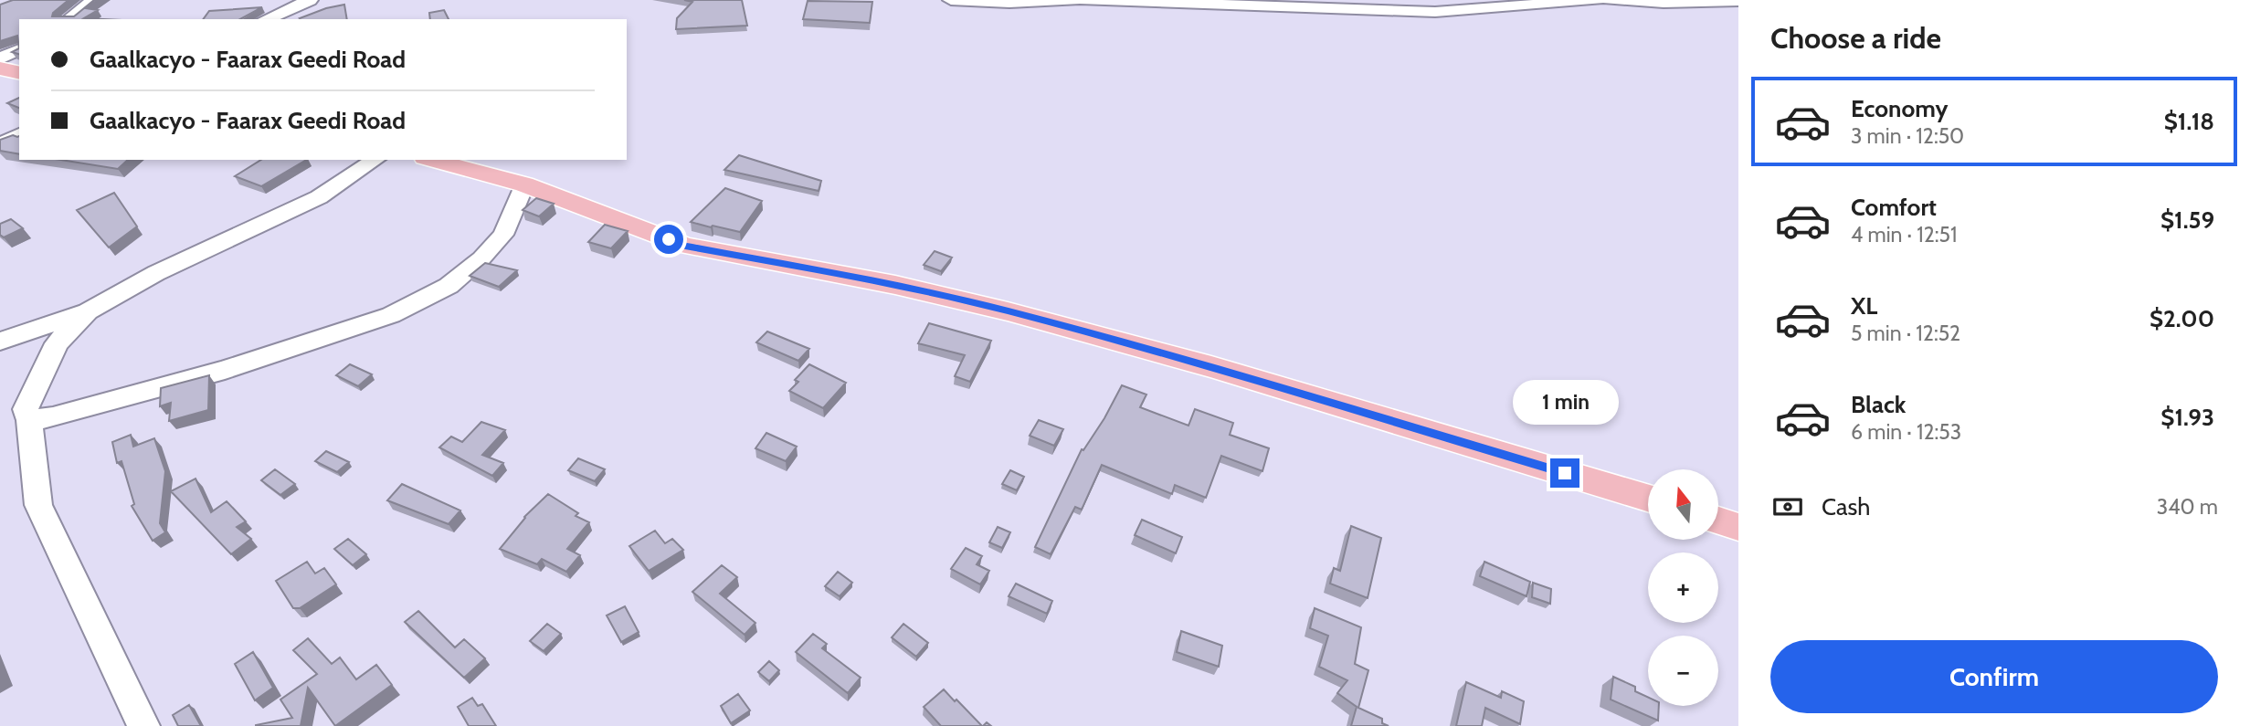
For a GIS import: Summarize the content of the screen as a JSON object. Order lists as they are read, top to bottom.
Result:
{
  "north": "top",
  "page": {
    "heading": "Choose a ride",
    "banner": ["Gaalkacyo - Faarax Geedi Road", "Gaalkacyo - Faarax Geedi Road"],
    "list": [
      {
        "name": "Economy",
        "note": "3 min · 12:50",
        "value": "$1.18"
      },
      {
        "name": "Comfort",
        "note": "4 min · 12:51",
        "value": "$1.59"
      },
      {
        "name": "XL",
        "note": "5 min · 12:52",
        "value": "$2.00"
      },
      {
        "name": "Black",
        "note": "6 min · 12:53",
        "value": "$1.93"
      }
    ],
    "bubble": "1 min",
    "map_buttons": ["+", "−"],
    "pay": ["Cash", "340 m"],
    "buttons": "Confirm"
  }
}
